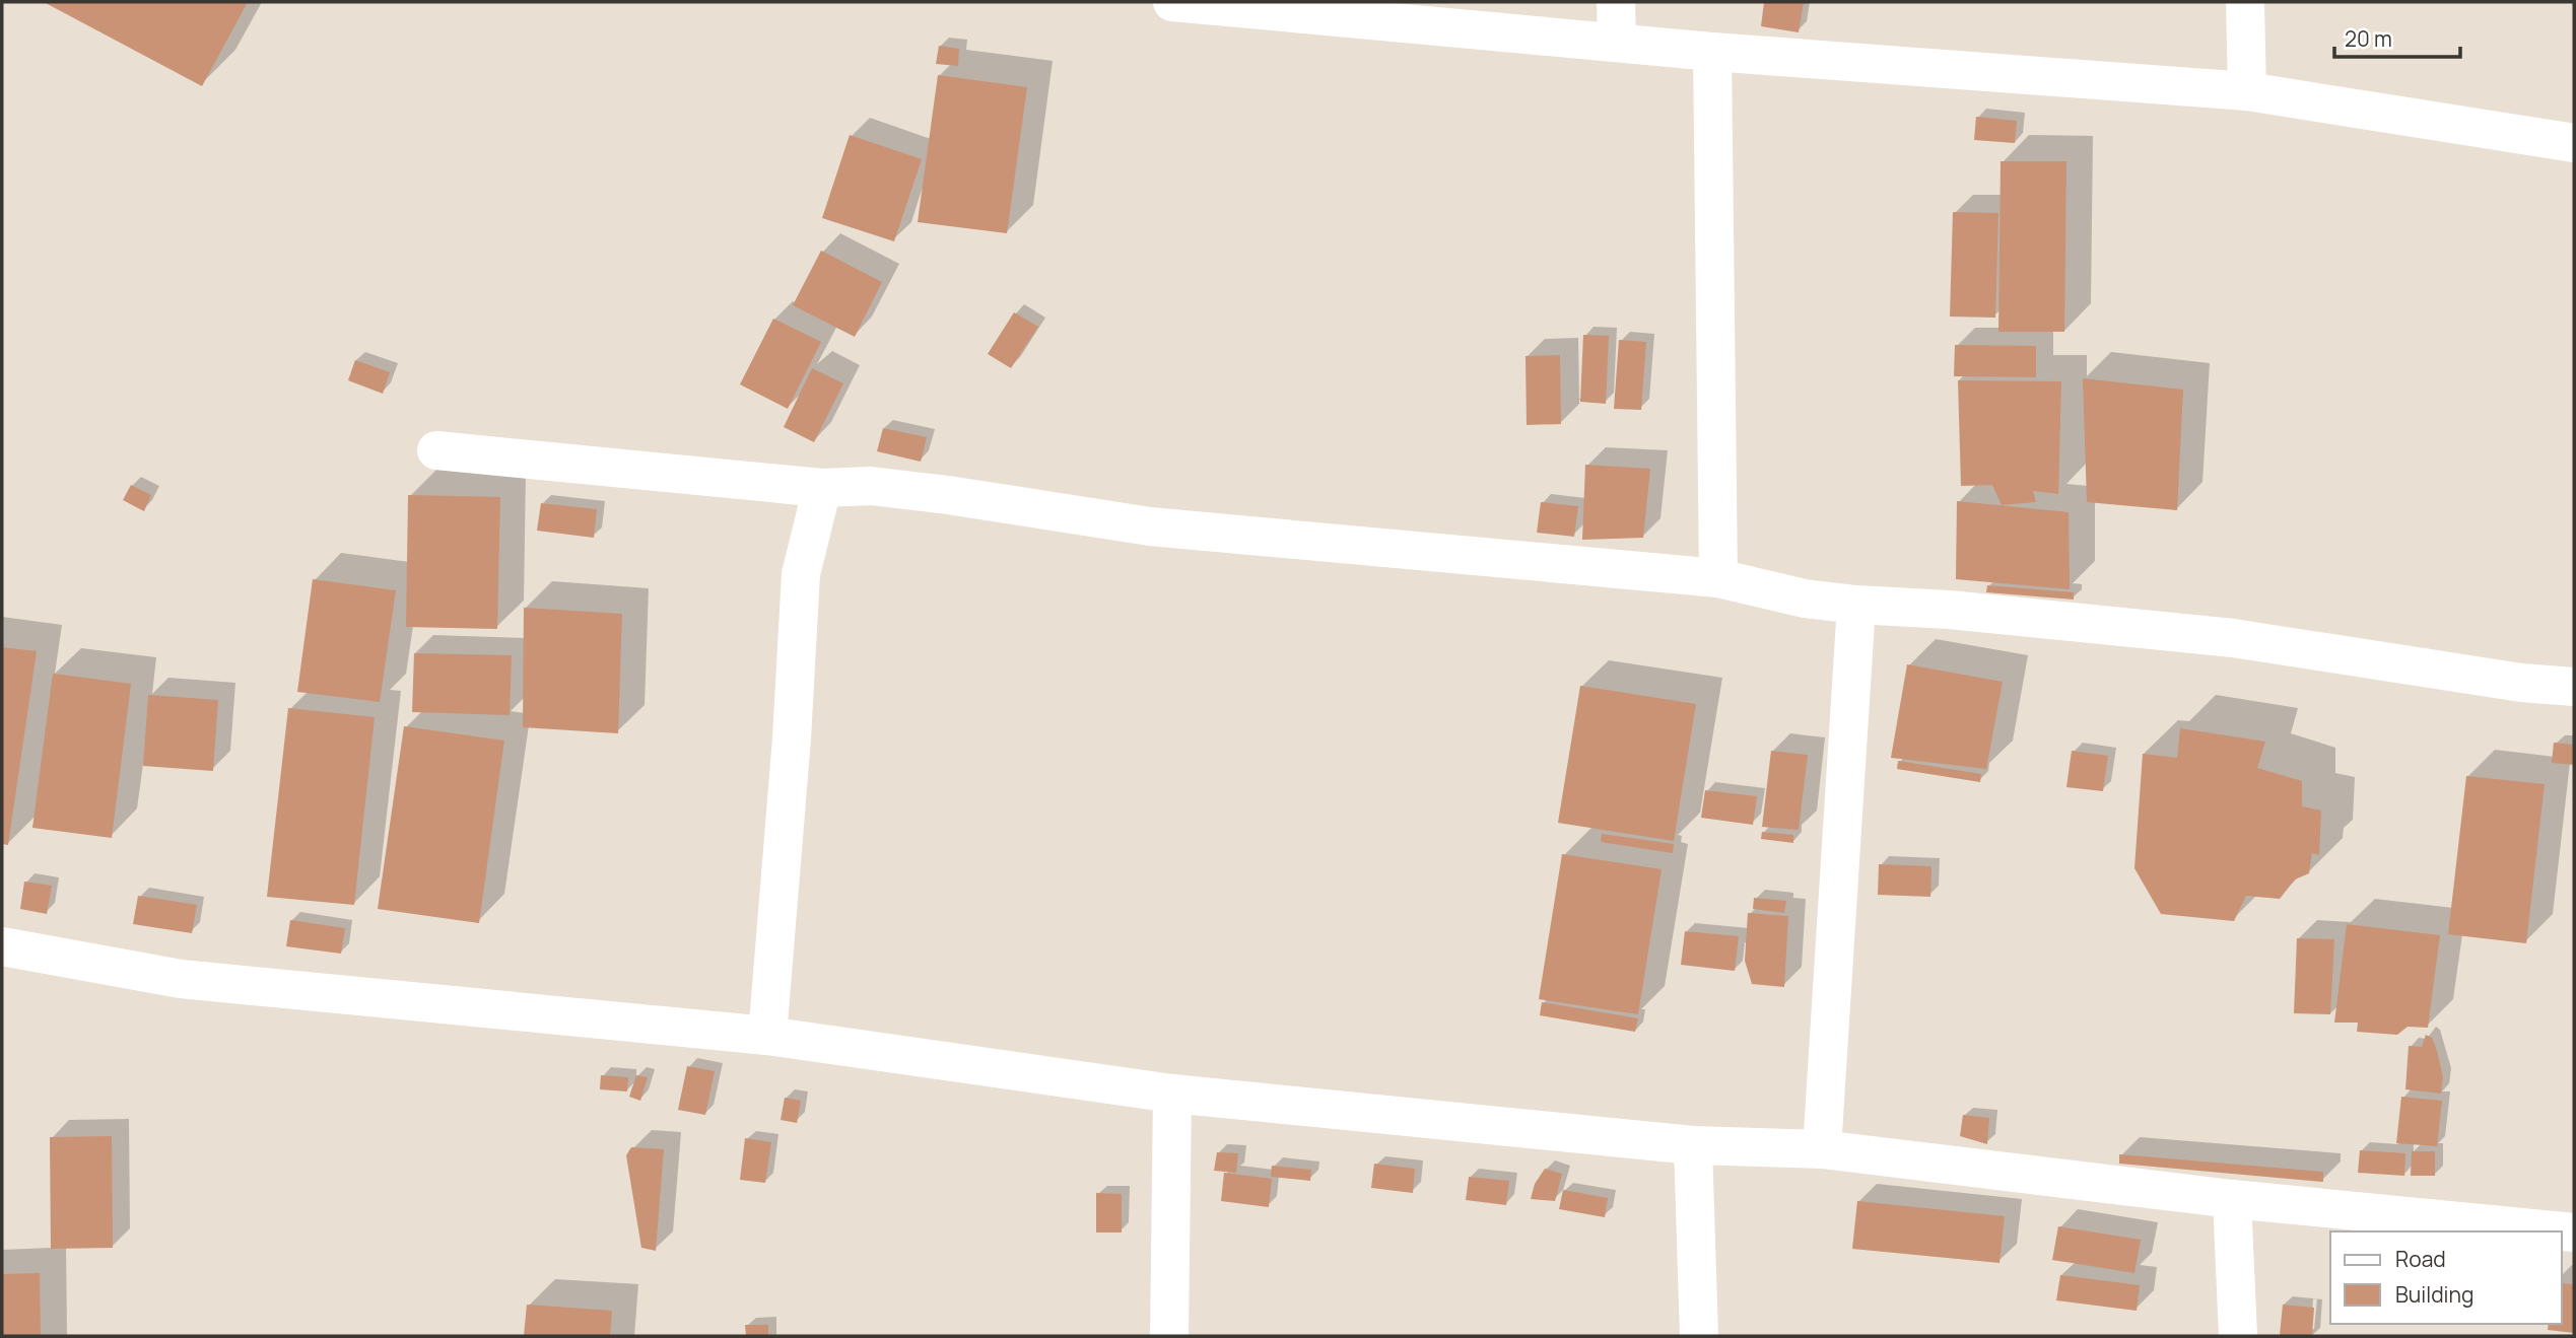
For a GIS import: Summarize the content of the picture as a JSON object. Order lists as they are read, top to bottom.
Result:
{
  "legend": ["Road", "Building"],
  "scale_bar": "20 m"
}
